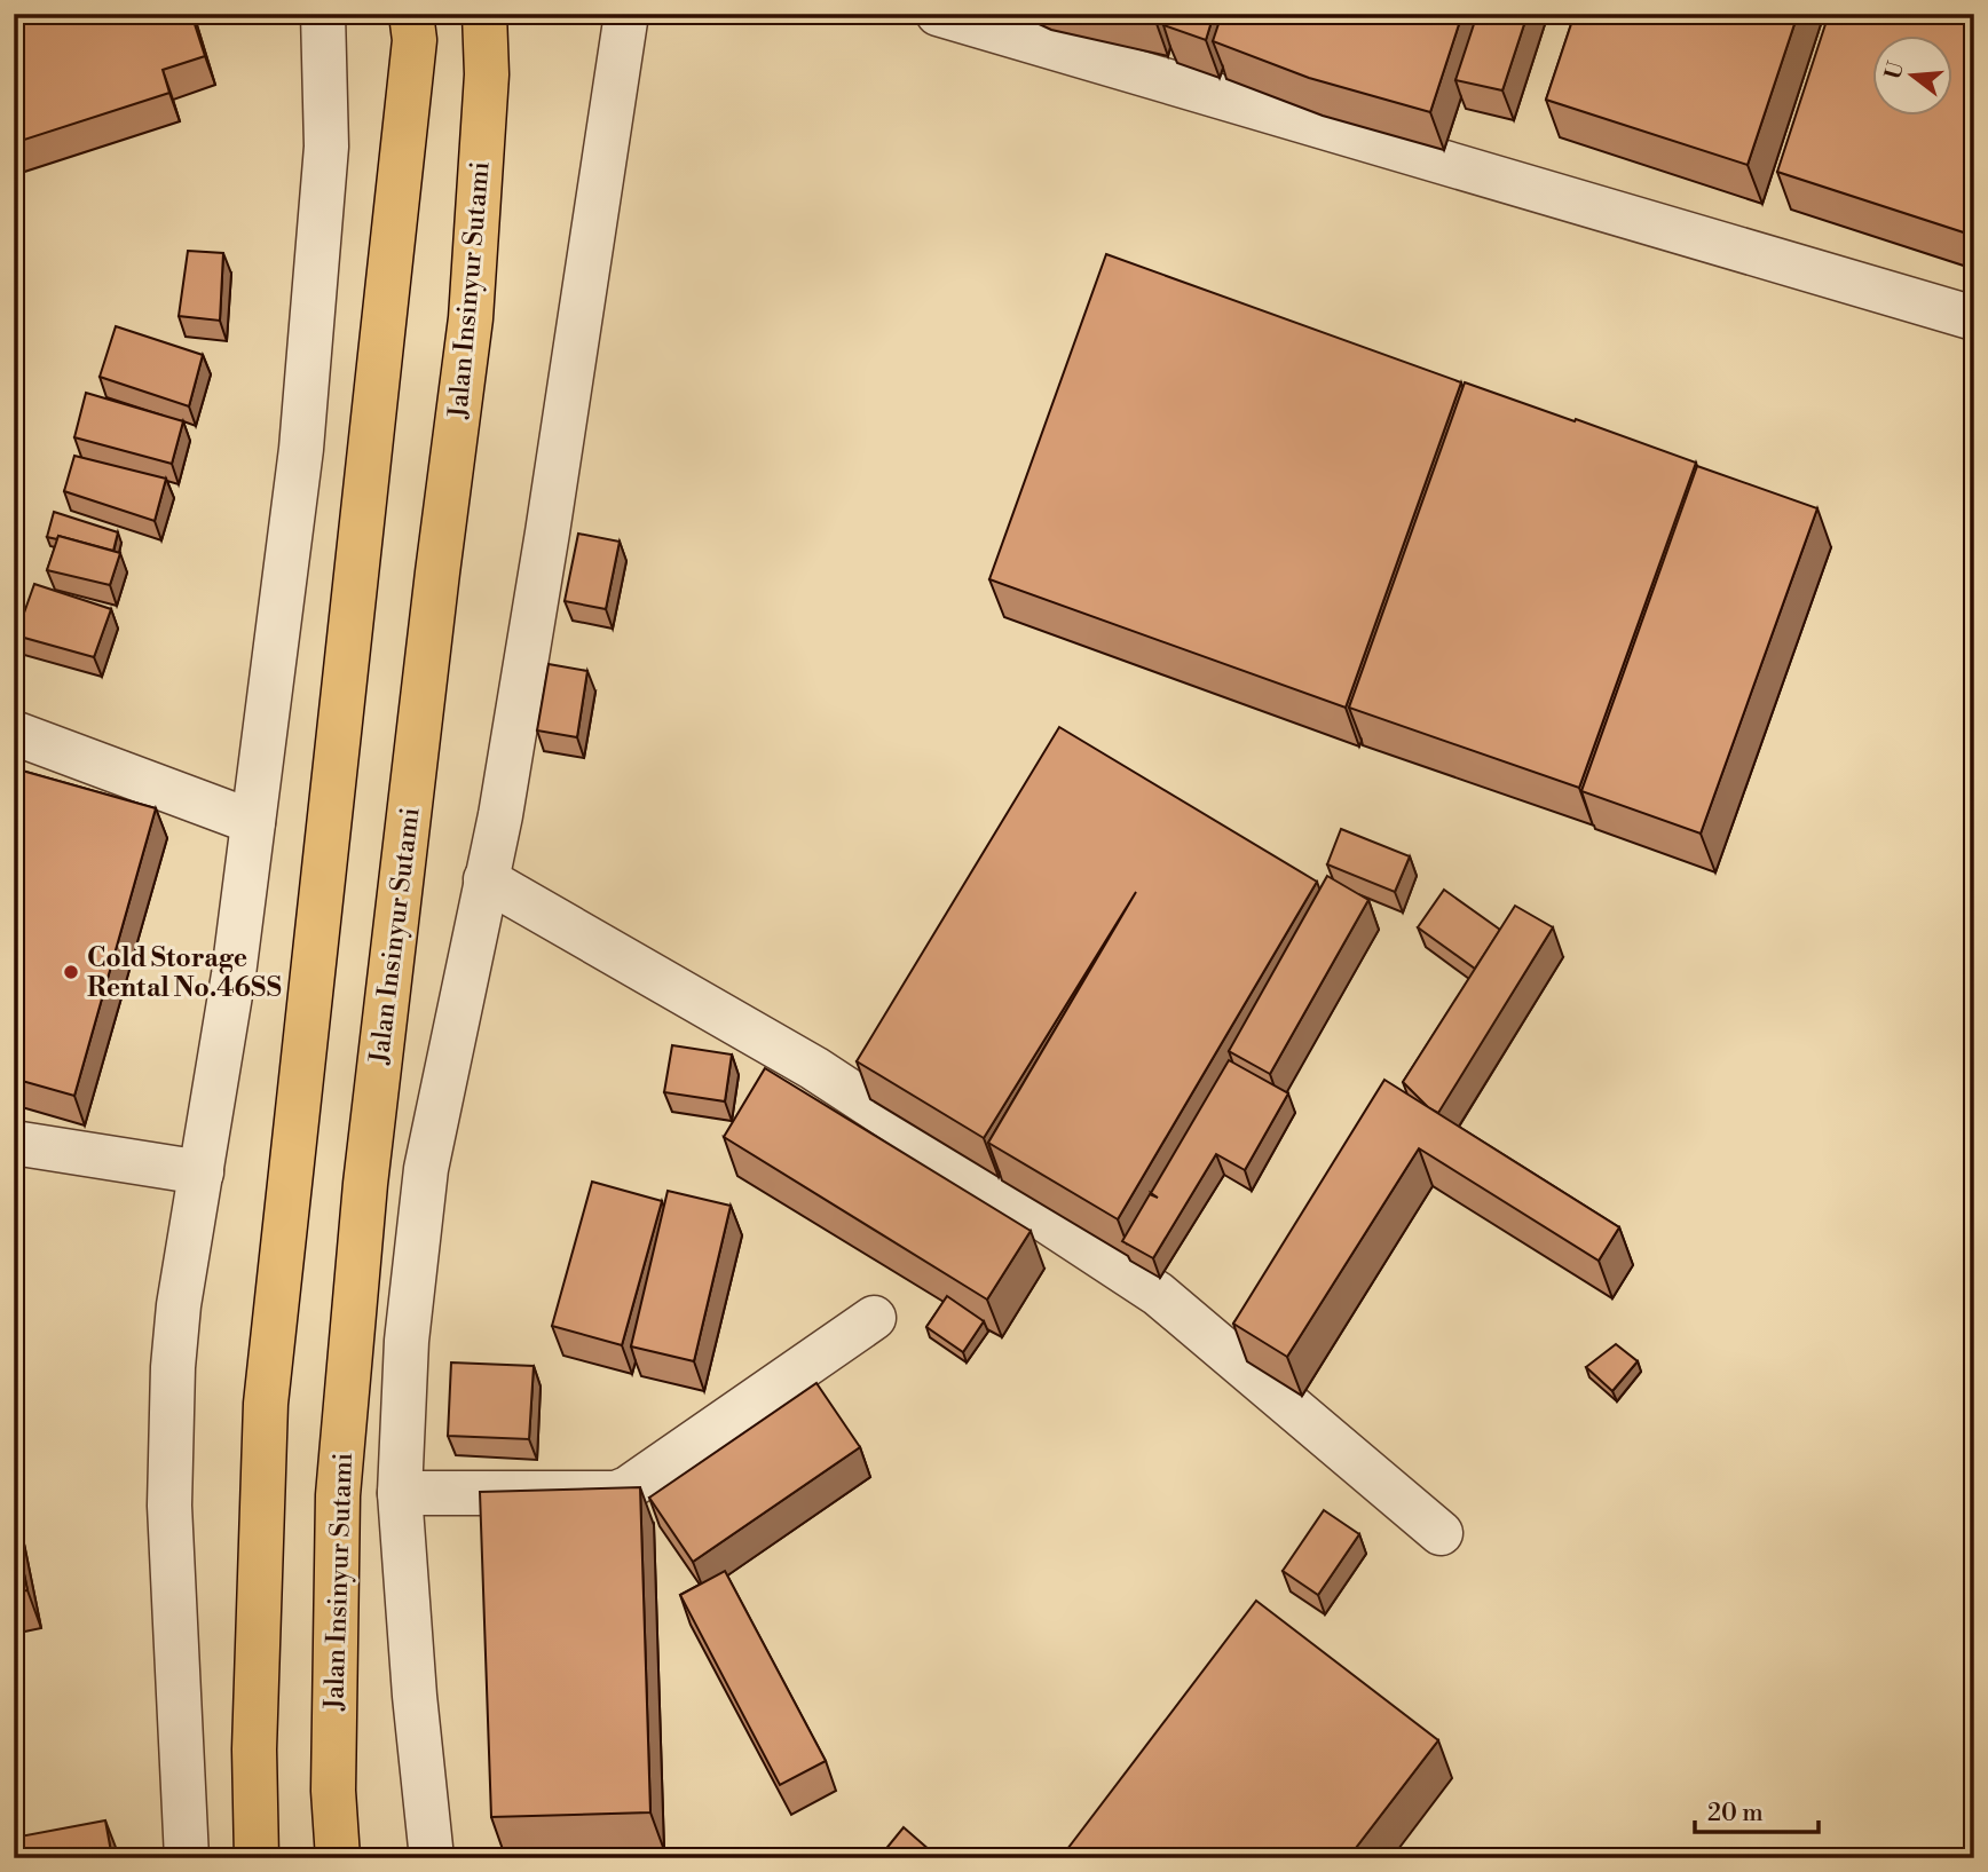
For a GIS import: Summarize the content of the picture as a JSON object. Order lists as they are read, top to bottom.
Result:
{
  "streets": {
    "highway": ["Jalan Insinyur Sutami"]
  },
  "places": ["Cold Storage Rental No.46SS"],
  "scale_bar": "20 m",
  "north": "left"
}
